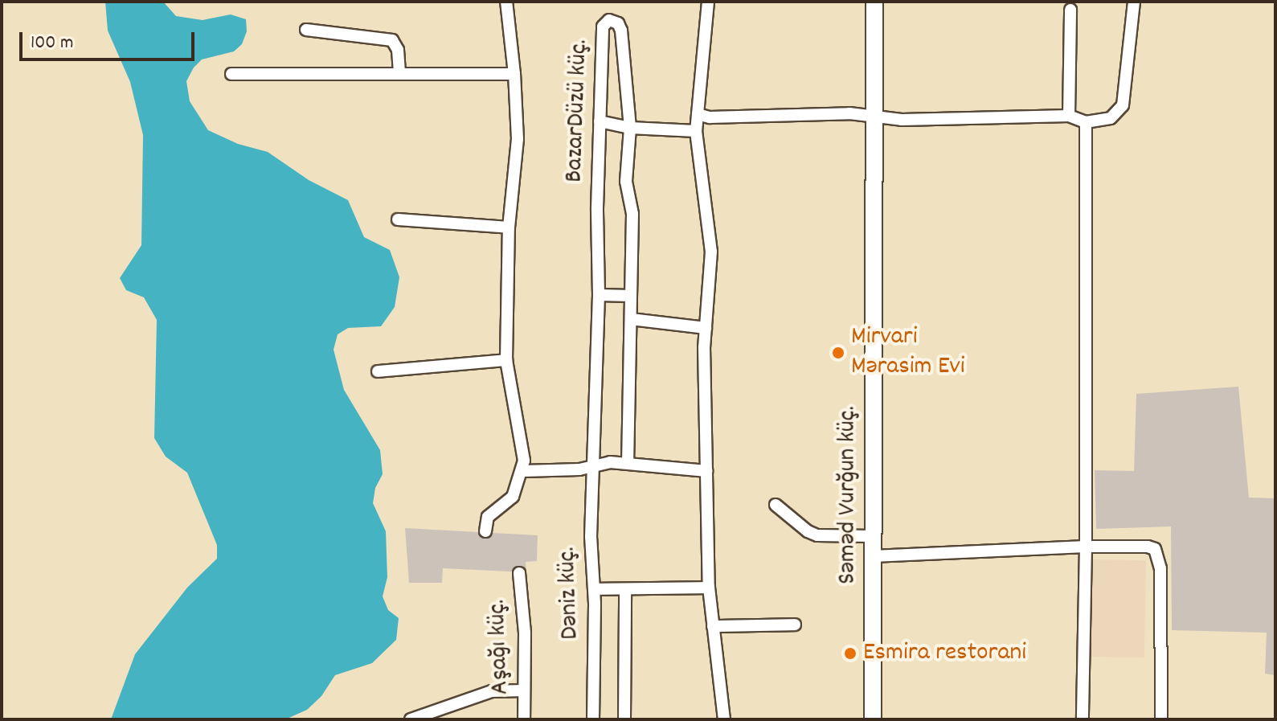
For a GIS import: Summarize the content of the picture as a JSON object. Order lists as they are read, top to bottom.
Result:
{
  "streets": {
    "main road": ["Səməd Vurğun küç."],
    "street": ["BazarDüzü küç.", "Dəniz küç.", "Aşağı küç."]
  },
  "crossings": [
    ["BazarDüzü küç.", "Dəniz küç."]
  ],
  "places": ["Mirvari Mərasim Evi", "Esmira restorani"],
  "scale_bar": "100 m"
}
